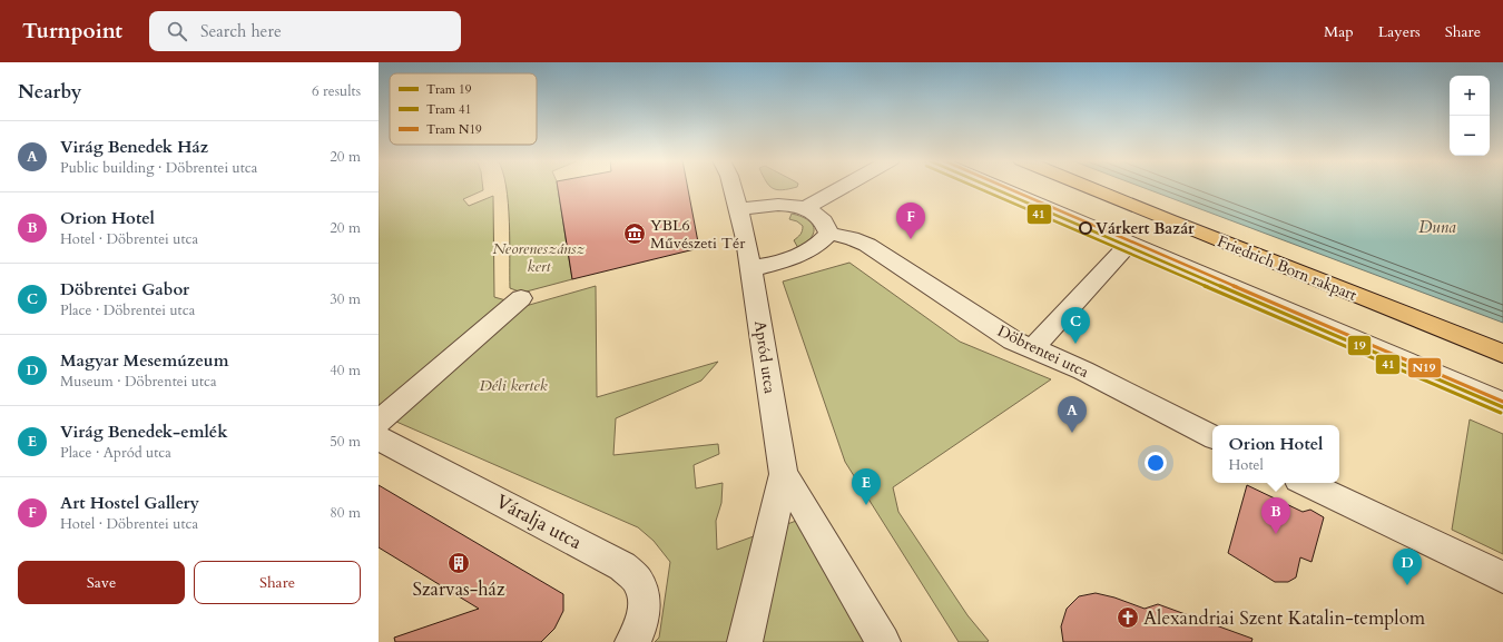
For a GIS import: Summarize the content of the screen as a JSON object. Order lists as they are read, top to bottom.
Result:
{
  "streets": {
    "main road": ["Friedrich Born rakpart"],
    "street": ["Döbrentei utca", "Apród utca", "Váralja utca"]
  },
  "water": ["Duna"],
  "parks": ["Neoreneszánsz kert", "Déli kertek"],
  "places": {
    "other": ["Várkert Bazár"],
    "museum": ["YBL6 Művészeti Tér"],
    "building": ["Szarvas-ház"],
    "church": ["Alexandriai Szent Katalin-templom"]
  },
  "lines": ["tram line 19", "tram line 41", "tram line N19"],
  "legend": ["Tram 19", "Tram 41", "Tram N19"],
  "page": {
    "header": "Turnpoint",
    "search": "Search here",
    "nav": ["Map", "Layers", "Share"],
    "heading": ["Nearby", "6 results"],
    "map_buttons": ["+", "−"],
    "list": [
      {
        "mark": "A",
        "name": "Virág Benedek Ház",
        "note": "Public building · Döbrentei utca",
        "value": "20 m"
      },
      {
        "mark": "B",
        "name": "Orion Hotel",
        "note": "Hotel · Döbrentei utca",
        "value": "20 m"
      },
      {
        "mark": "C",
        "name": "Döbrentei Gabor",
        "note": "Place · Döbrentei utca",
        "value": "30 m"
      },
      {
        "mark": "D",
        "name": "Magyar Mesemúzeum",
        "note": "Museum · Döbrentei utca",
        "value": "40 m"
      },
      {
        "mark": "E",
        "name": "Virág Benedek-emlék",
        "note": "Place · Apród utca",
        "value": "50 m"
      },
      {
        "mark": "F",
        "name": "Art Hostel Gallery",
        "note": "Hotel · Döbrentei utca",
        "value": "80 m"
      }
    ],
    "pins": [
      "F",
      "C",
      "A",
      "E",
      "B",
      "D"
    ],
    "popup": ["Orion Hotel", "Hotel"],
    "buttons": ["Save", "Share"]
  }
}
